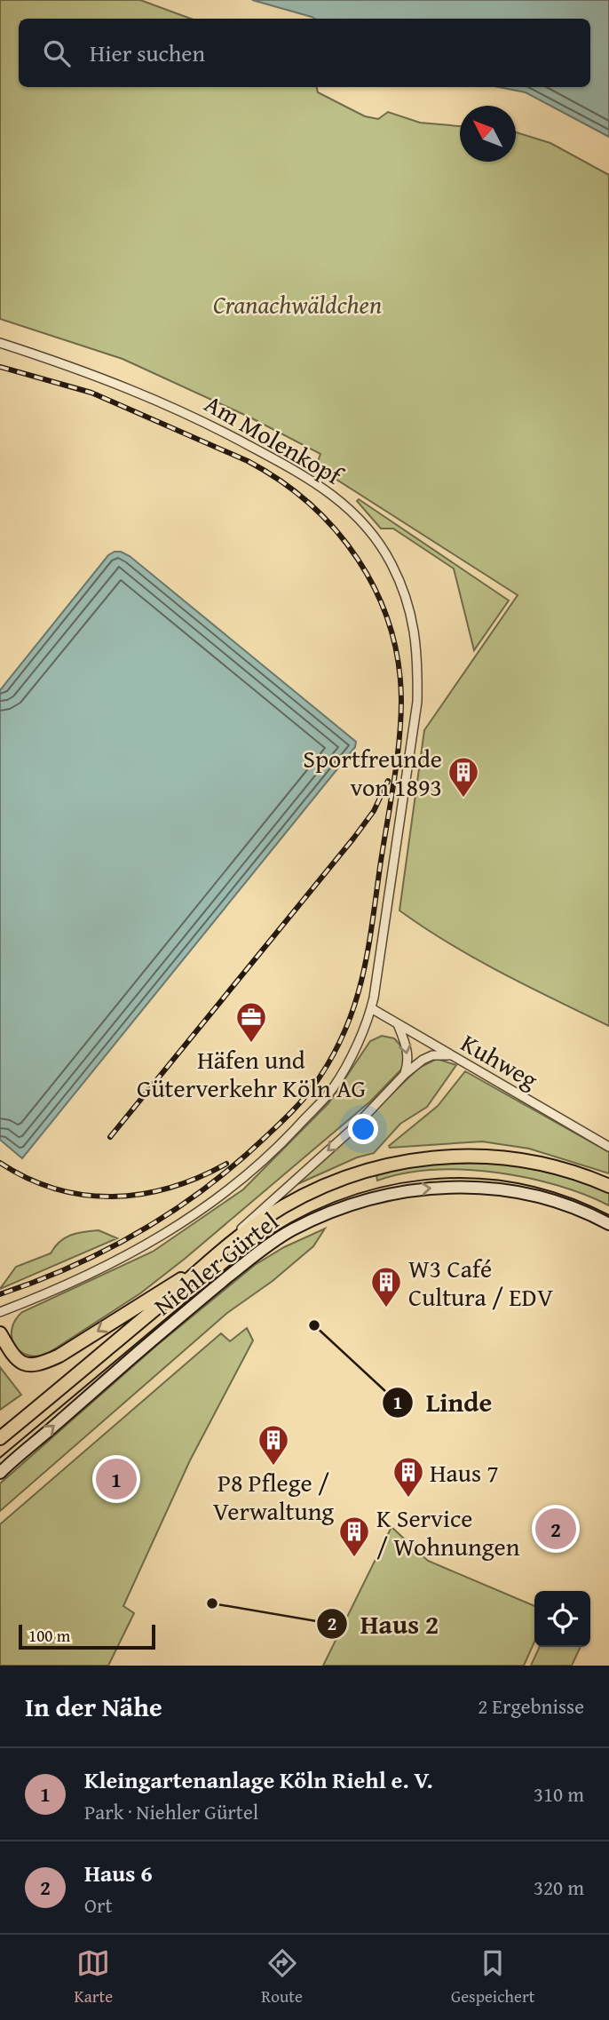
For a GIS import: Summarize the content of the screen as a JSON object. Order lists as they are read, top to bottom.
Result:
{
  "streets": {
    "main road": ["Niehler Gürtel"],
    "street": ["Am Molenkopf", "Kuhweg"]
  },
  "crossings": [
    ["Am Molenkopf", "Kuhweg"]
  ],
  "parks": ["Cranachwäldchen"],
  "places": {
    "building": [
      "Sportfreunde von 1893",
      "W3 Café Cultura / EDV",
      "P8 Pflege / Verwaltung",
      "Haus 7",
      "K Service / Wohnungen"
    ],
    "office": ["Häfen und Güterverkehr Köln AG"],
    "other": ["Linde", "Haus 2"]
  },
  "scale_bar": "100 m",
  "north": "top left",
  "page": {
    "search": "Hier suchen",
    "pins": ["1", "2"],
    "scale": "100 m",
    "heading": ["In der Nähe", "2 Ergebnisse"],
    "list": [
      {
        "mark": "1",
        "name": "Kleingartenanlage Köln Riehl e. V.",
        "note": "Park · Niehler Gürtel",
        "value": "310 m"
      },
      {
        "mark": "2",
        "name": "Haus 6",
        "note": "Ort",
        "value": "320 m"
      }
    ],
    "nav": ["Karte", "Route", "Gespeichert"]
  }
}
